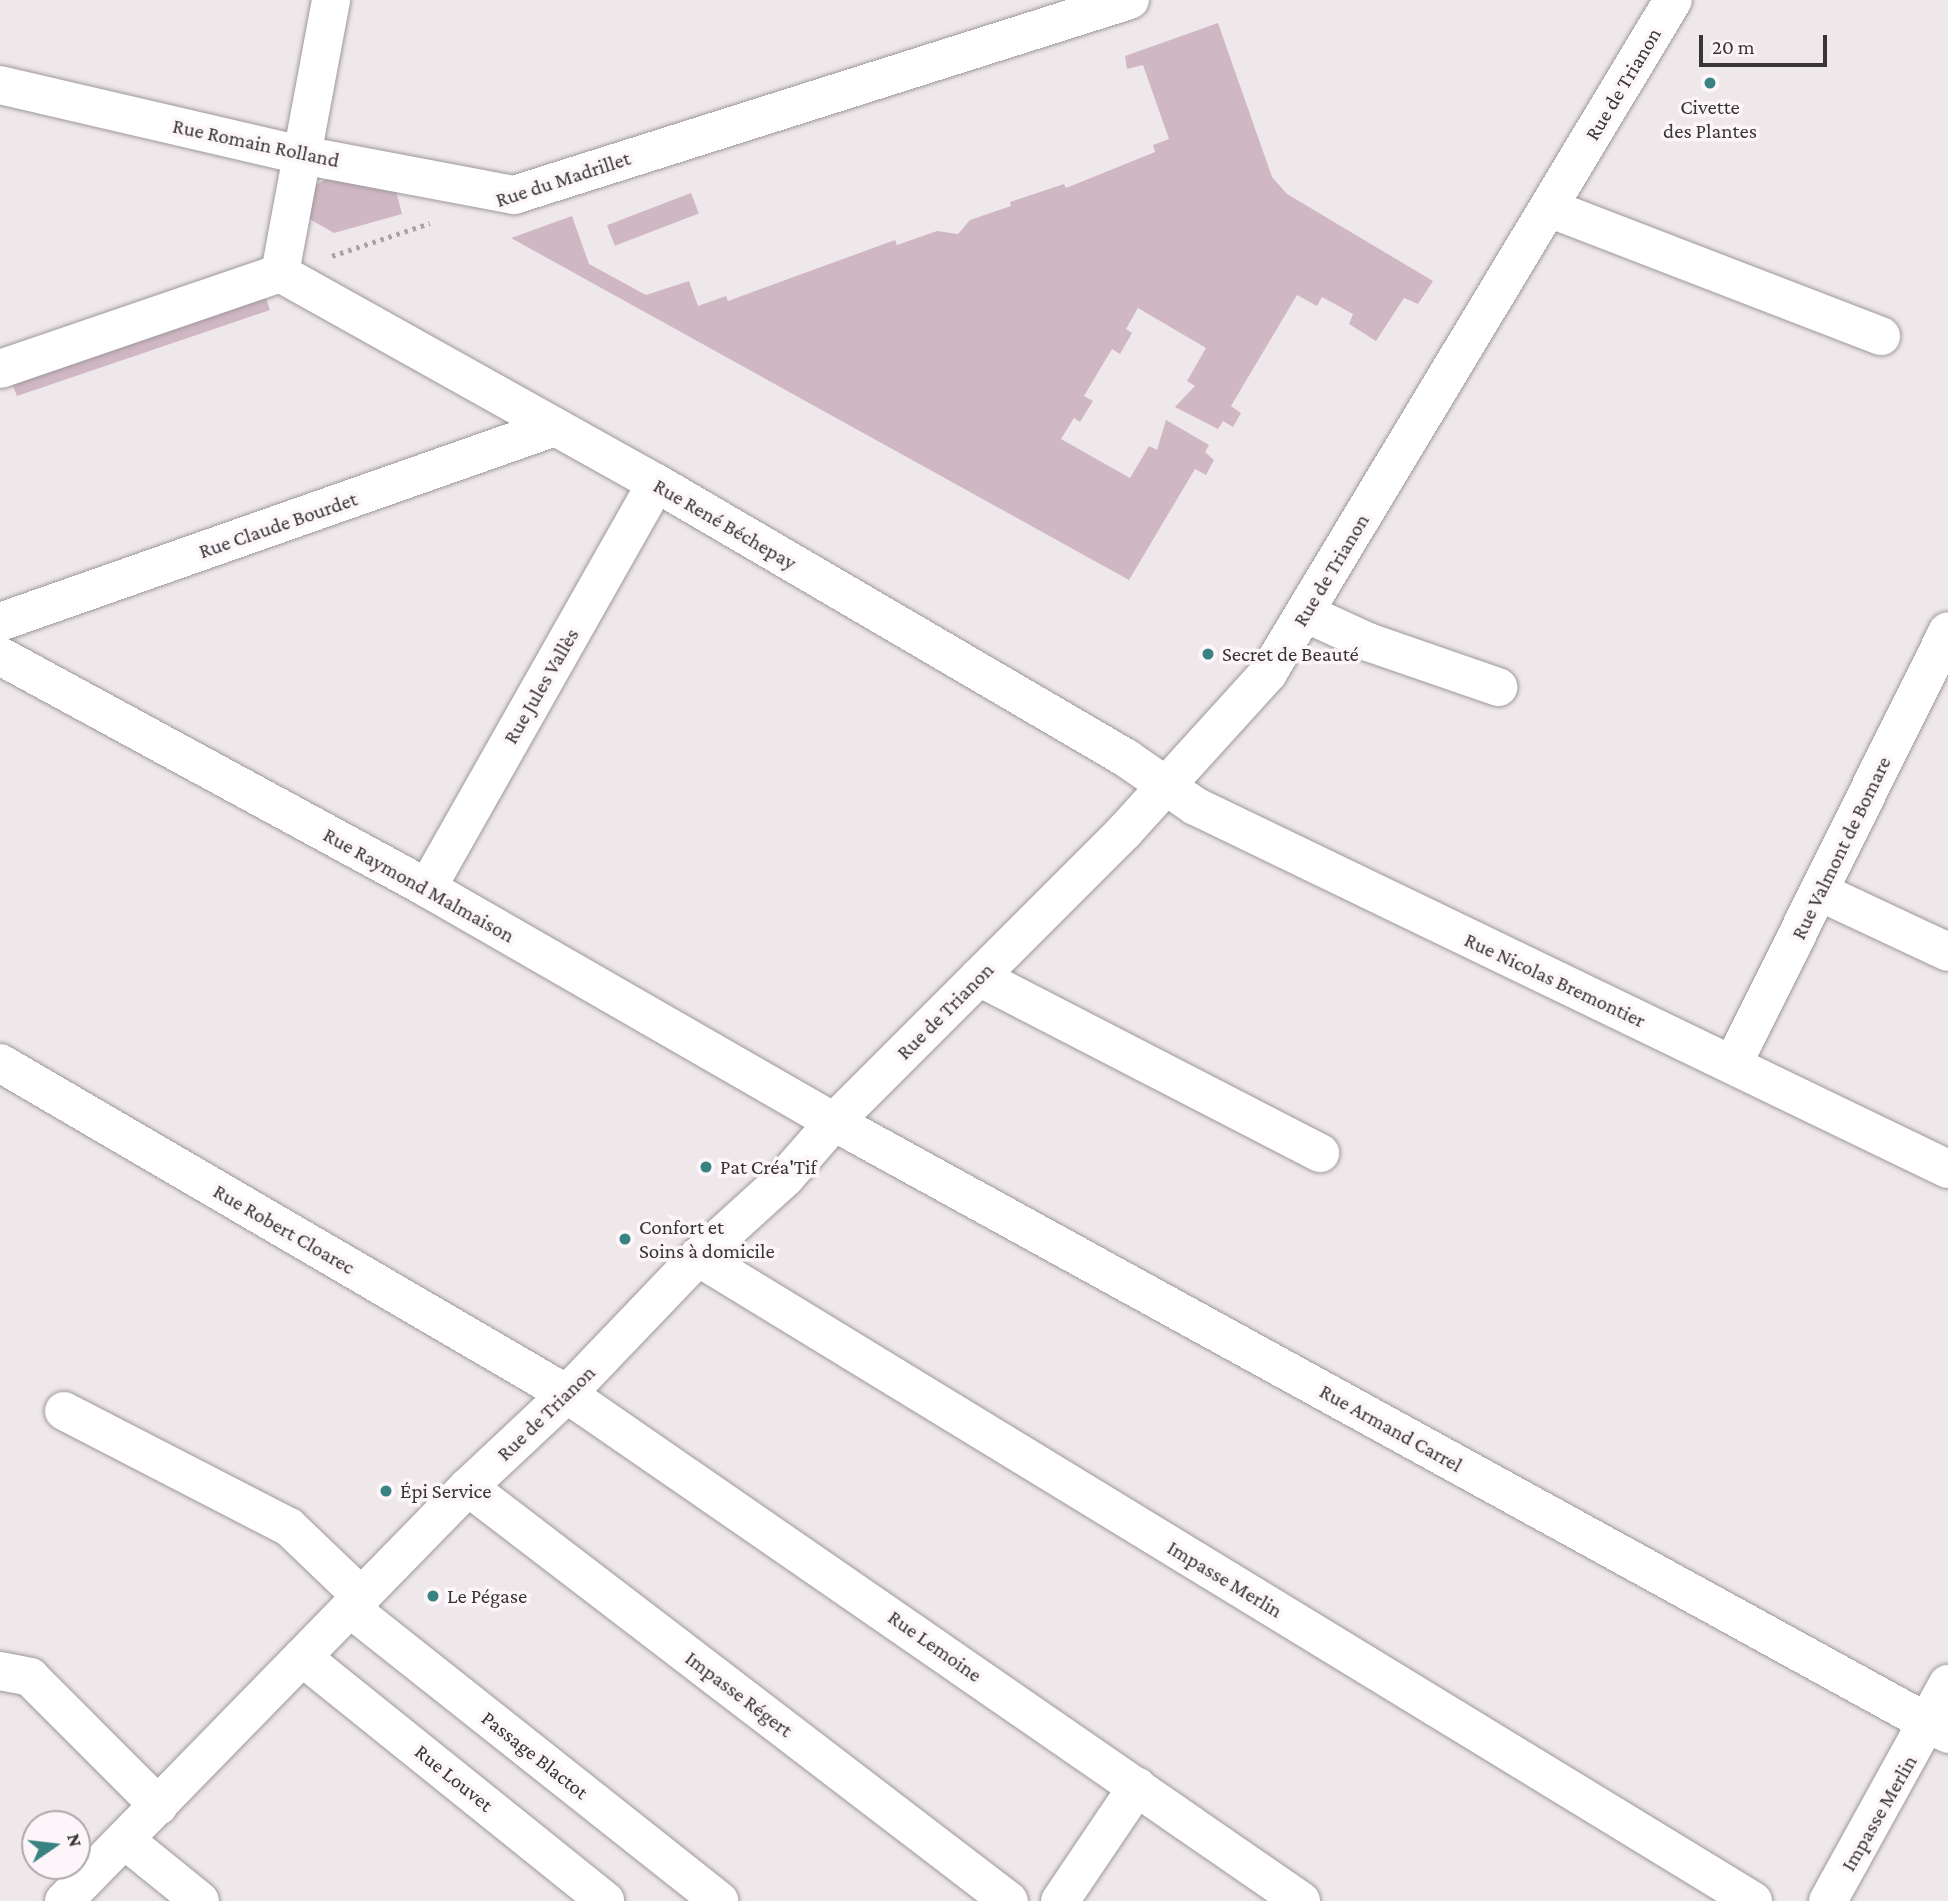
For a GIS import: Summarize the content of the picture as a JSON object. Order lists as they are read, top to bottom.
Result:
{
  "streets": {
    "street": [
      "Rue de Trianon",
      "Rue Romain Rolland",
      "Rue du Madrillet",
      "Rue René Béchepay",
      "Rue Claude Bourdet",
      "Rue Jules Vallès",
      "Rue Valmont de Bomare",
      "Rue Raymond Malmaison",
      "Rue Nicolas Bremontier",
      "Rue Robert Cloarec",
      "Rue Armand Carrel",
      "Impasse Merlin",
      "Rue Lemoine",
      "Impasse Régert",
      "Passage Blactot",
      "Rue Louvet"
    ]
  },
  "crossings": [
    ["Rue de Trianon", "Rue René Béchepay"],
    ["Rue de Trianon", "Rue Raymond Malmaison"],
    ["Rue de Trianon", "Rue Nicolas Bremontier"],
    ["Rue de Trianon", "Rue Robert Cloarec"],
    ["Rue de Trianon", "Rue Armand Carrel"],
    ["Rue de Trianon", "Impasse Merlin"],
    ["Rue de Trianon", "Rue Lemoine"],
    ["Rue de Trianon", "Impasse Régert"],
    ["Rue de Trianon", "Passage Blactot"],
    ["Rue de Trianon", "Rue Louvet"],
    ["Rue Romain Rolland", "Rue du Madrillet"],
    ["Rue René Béchepay", "Rue Claude Bourdet"],
    ["Rue René Béchepay", "Rue Jules Vallès"],
    ["Rue René Béchepay", "Rue Nicolas Bremontier"],
    ["Rue Jules Vallès", "Rue Raymond Malmaison"],
    ["Rue Valmont de Bomare", "Rue Nicolas Bremontier"],
    ["Rue Raymond Malmaison", "Rue Armand Carrel"],
    ["Rue Robert Cloarec", "Rue Lemoine"],
    ["Rue Armand Carrel", "Impasse Merlin"]
  ],
  "places": [
    "Civette des Plantes",
    "Secret de Beauté",
    "Pat Créa'Tif",
    "Confort et Soins à domicile",
    "Épi Service",
    "Le Pégase"
  ],
  "scale_bar": "20 m",
  "north": "right"
}
